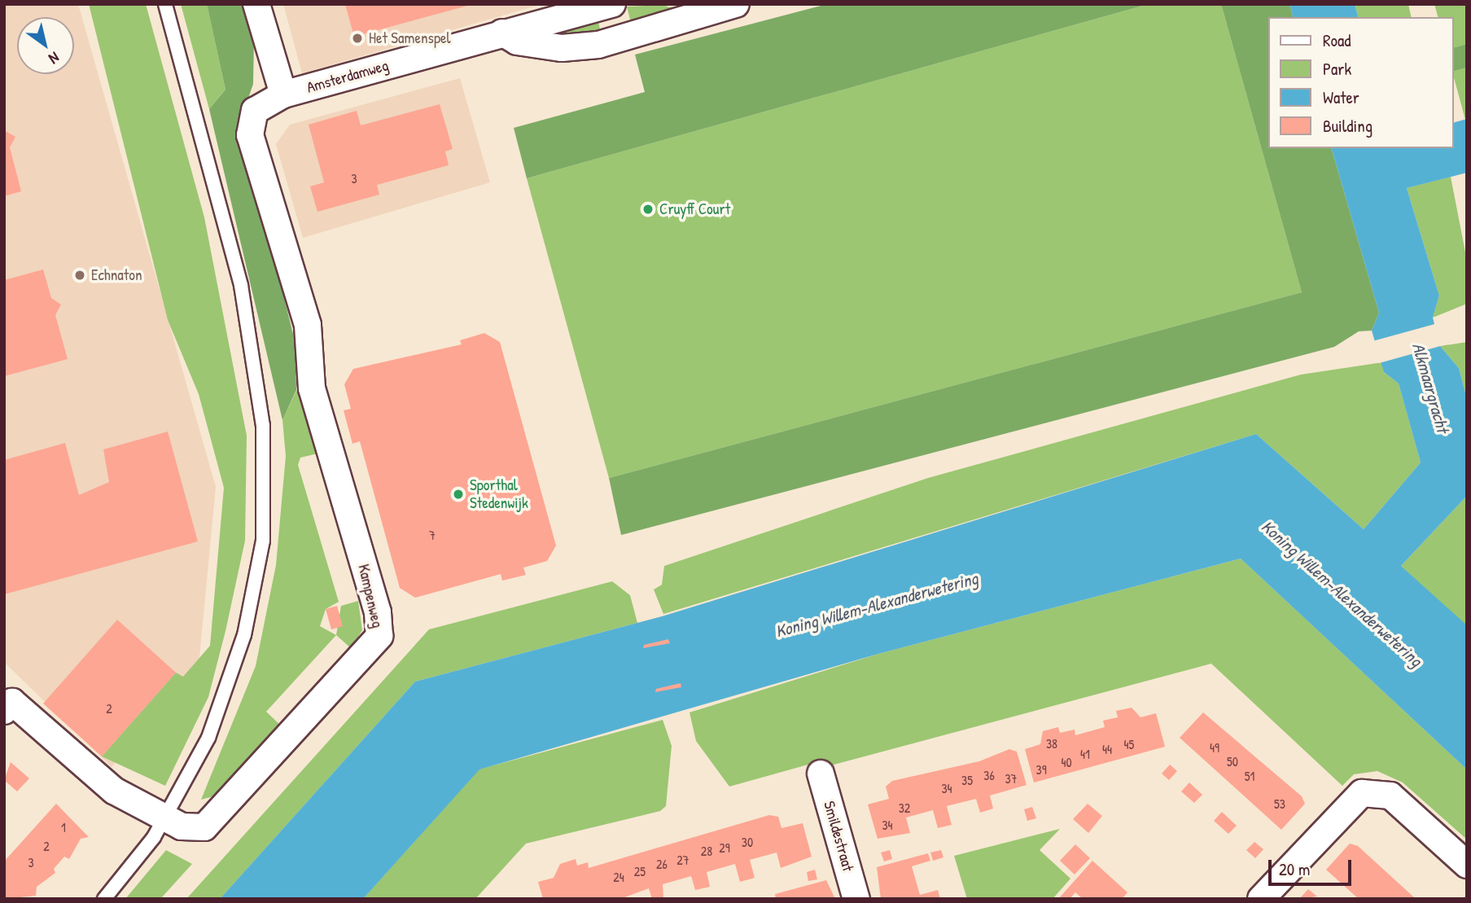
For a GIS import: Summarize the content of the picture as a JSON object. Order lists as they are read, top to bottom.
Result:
{
  "streets": {
    "street": ["Amsterdamweg", "Kampenweg", "Smildestraat"]
  },
  "crossings": [
    ["Amsterdamweg", "Kampenweg"]
  ],
  "water": ["Alkmaargracht", "Koning Willem-Alexanderwetering"],
  "places": [
    "Het Samenspel",
    "Cruyff Court",
    "Echnaton",
    "Sporthal Stedenwijk"
  ],
  "house_numbers": [
    "3",
    "7",
    "2",
    "38",
    "45",
    "49",
    "44",
    "41",
    "50",
    "40",
    "39",
    "36",
    "51",
    "37",
    "35",
    "34",
    "53",
    "32",
    "34",
    "1",
    "30",
    "2",
    "29",
    "28",
    "27",
    "3",
    "26",
    "25",
    "24"
  ],
  "legend": [
    "Road",
    "Park",
    "Water",
    "Building"
  ],
  "scale_bar": "20 m",
  "north": "bottom right"
}
